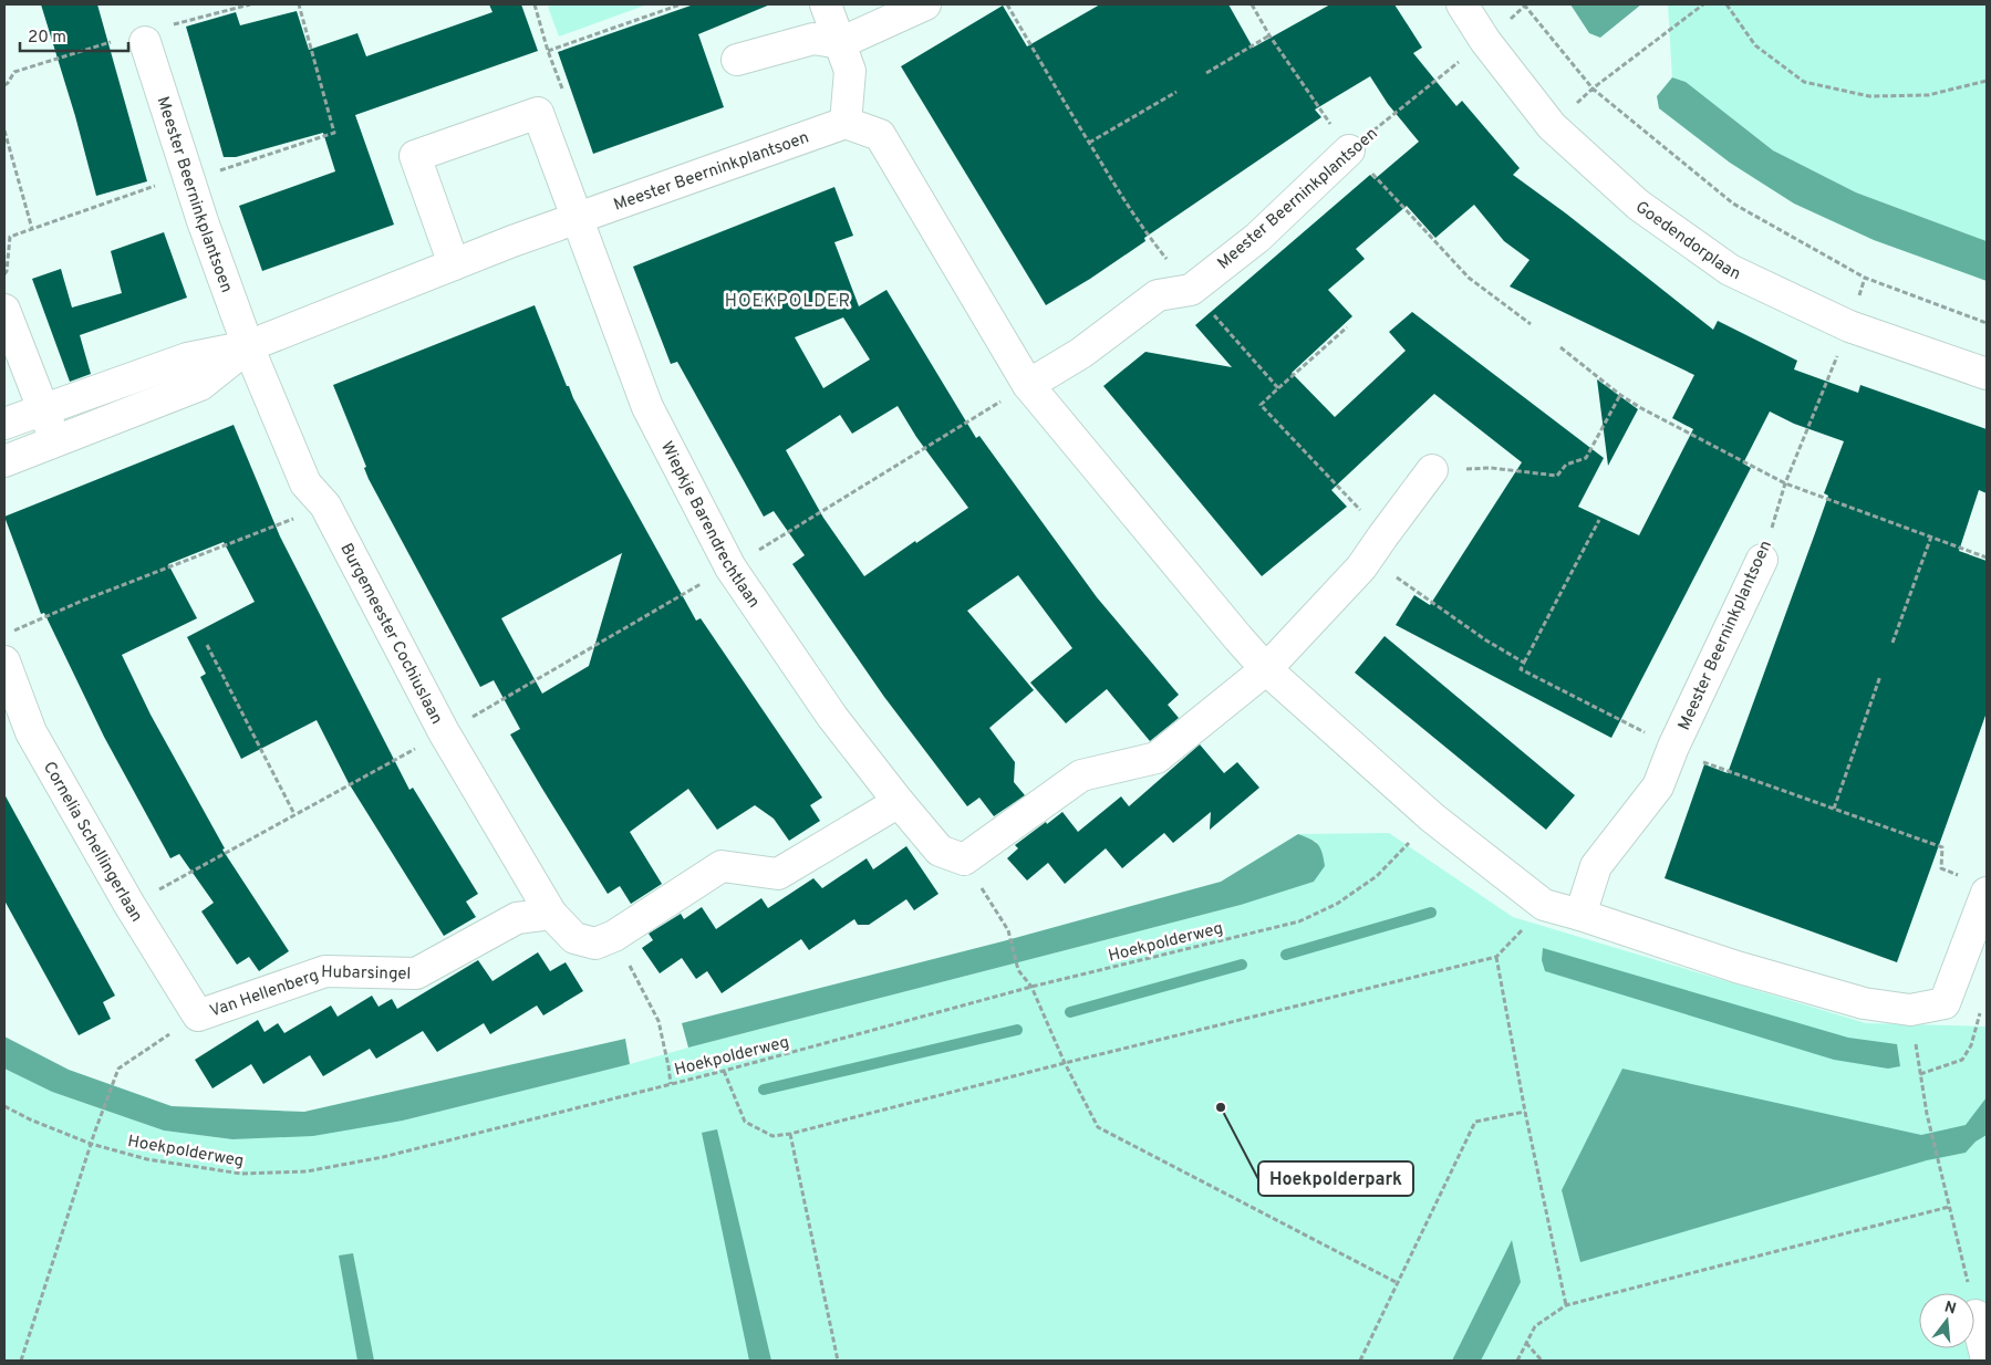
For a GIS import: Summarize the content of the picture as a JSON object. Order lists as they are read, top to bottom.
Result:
{
  "streets": {
    "street": [
      "Meester Beerninkplantsoen",
      "Goedendorplaan",
      "Wiepkje Barendrechtlaan",
      "Burgemeester Cochiuslaan",
      "Cornelia Schellingerlaan",
      "Van Hellenberg Hubarsingel"
    ],
    "path": ["Hoekpolderweg"]
  },
  "crossings": [
    ["Meester Beerninkplantsoen", "Goedendorplaan"],
    ["Meester Beerninkplantsoen", "Wiepkje Barendrechtlaan"],
    ["Meester Beerninkplantsoen", "Burgemeester Cochiuslaan"],
    ["Burgemeester Cochiuslaan", "Van Hellenberg Hubarsingel"],
    ["Cornelia Schellingerlaan", "Van Hellenberg Hubarsingel"]
  ],
  "districts": ["HOEKPOLDER"],
  "places": ["Hoekpolderpark"],
  "scale_bar": "20 m",
  "north": "top"
}
